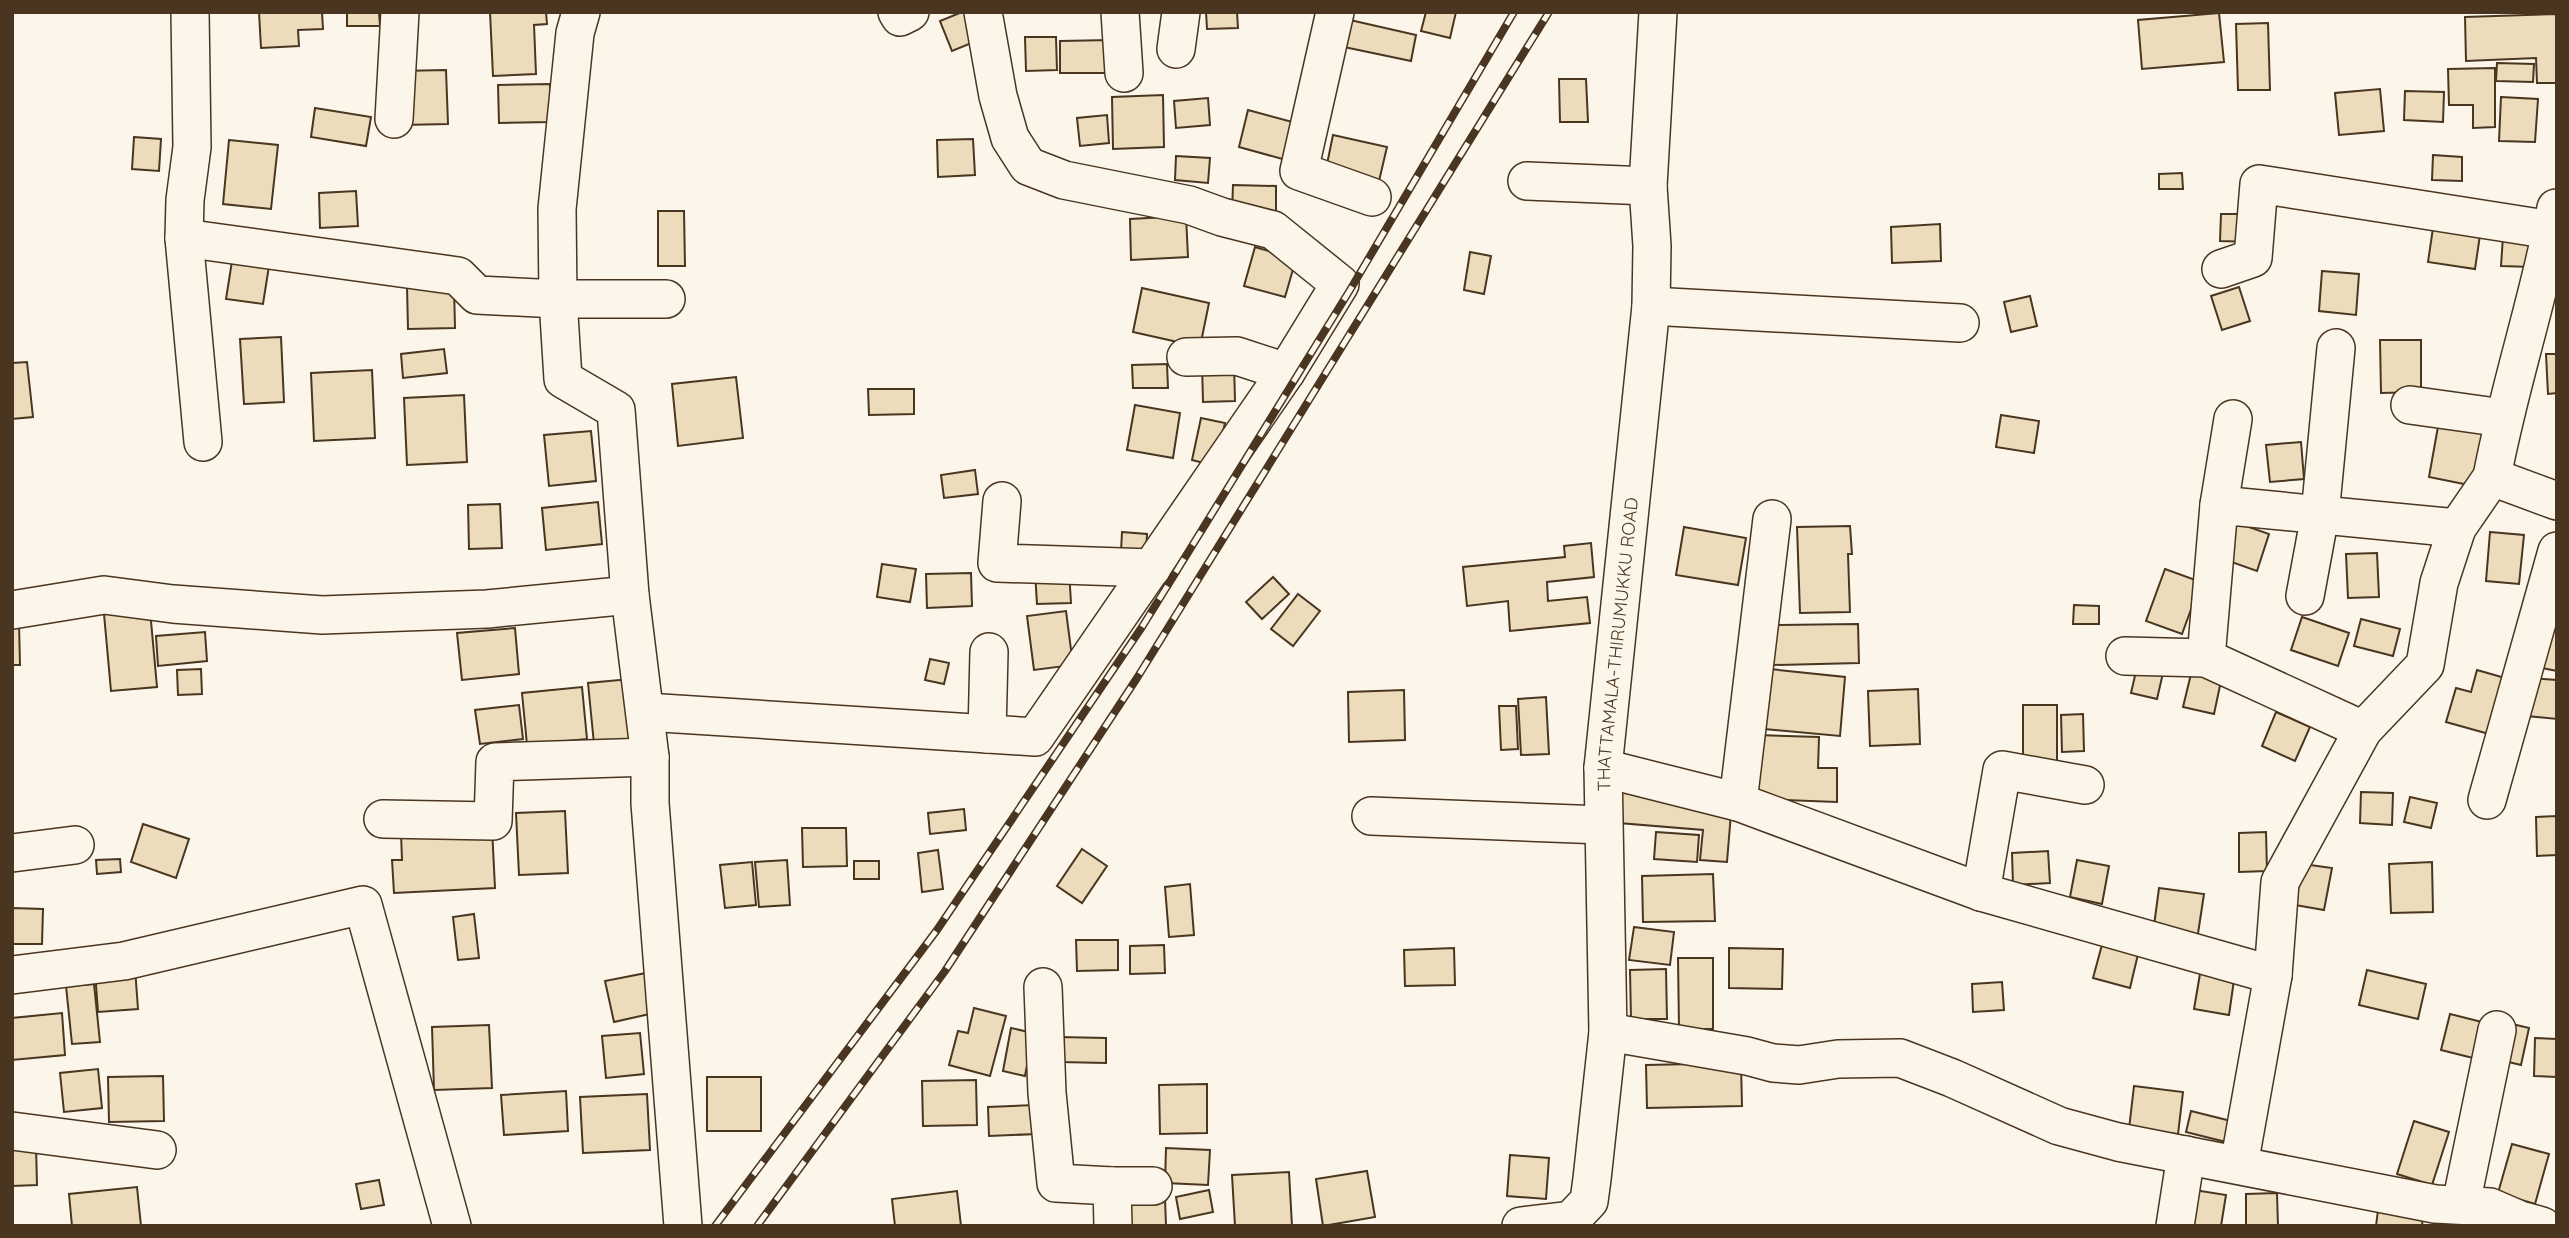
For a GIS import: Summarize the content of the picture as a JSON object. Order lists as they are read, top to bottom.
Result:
{
  "streets": {
    "street": ["THATTAMALA-THIRUMUKKU ROAD"]
  }
}
